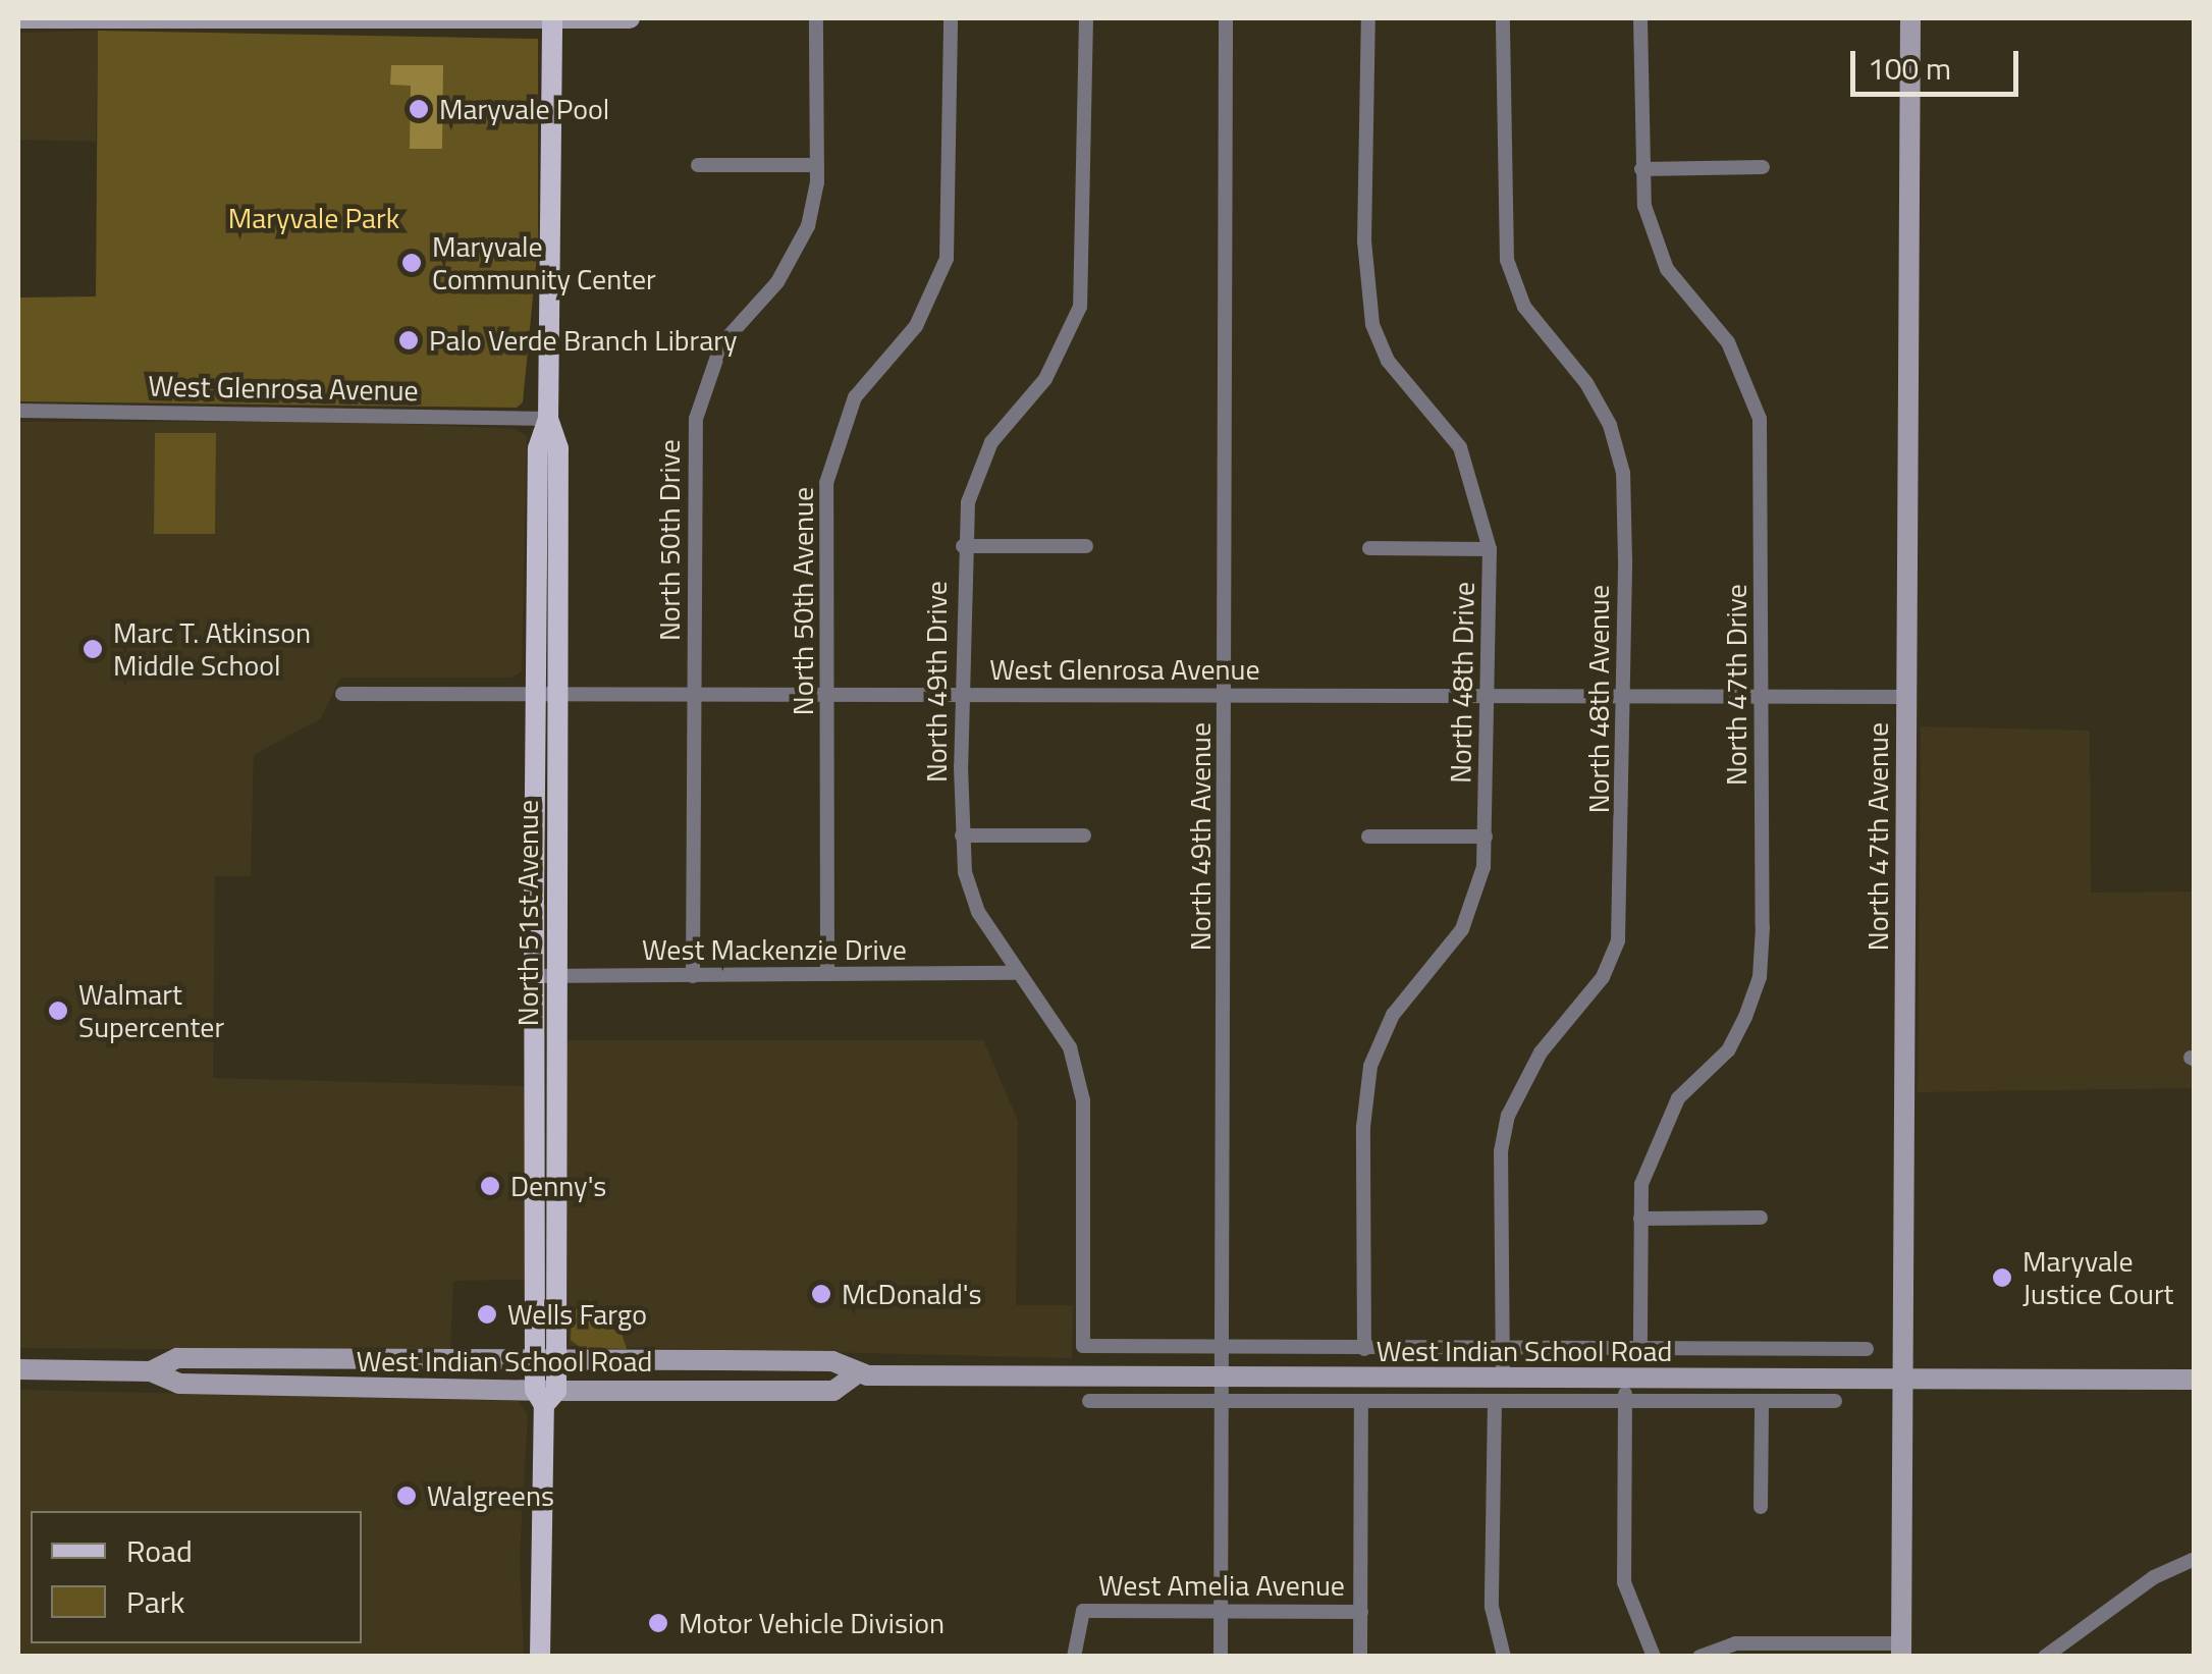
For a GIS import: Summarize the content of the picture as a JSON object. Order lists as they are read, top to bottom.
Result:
{
  "streets": {
    "main road": ["North 47th Avenue", "North 51st Avenue", "West Indian School Road"],
    "street": [
      "West Glenrosa Avenue",
      "North 50th Drive",
      "North 50th Avenue",
      "North 49th Drive",
      "North 48th Drive",
      "North 47th Drive",
      "North 48th Avenue",
      "North 49th Avenue",
      "West Mackenzie Drive",
      "West Amelia Avenue"
    ]
  },
  "crossings": [
    ["West Glenrosa Avenue", "North 50th Drive"],
    ["West Glenrosa Avenue", "North 50th Avenue"],
    ["West Glenrosa Avenue", "North 49th Drive"],
    ["West Glenrosa Avenue", "North 48th Drive"],
    ["West Glenrosa Avenue", "North 47th Drive"],
    ["West Glenrosa Avenue", "North 48th Avenue"],
    ["West Glenrosa Avenue", "North 49th Avenue"],
    ["West Glenrosa Avenue", "North 47th Avenue"],
    ["West Glenrosa Avenue", "North 51st Avenue"],
    ["North 50th Drive", "West Mackenzie Drive"],
    ["North 50th Avenue", "West Mackenzie Drive"],
    ["North 49th Drive", "West Mackenzie Drive"],
    ["North 49th Drive", "West Indian School Road"],
    ["North 48th Drive", "West Indian School Road"],
    ["North 47th Drive", "West Indian School Road"],
    ["North 48th Avenue", "West Indian School Road"],
    ["North 49th Avenue", "West Indian School Road"],
    ["North 49th Avenue", "West Amelia Avenue"],
    ["North 47th Avenue", "West Indian School Road"],
    ["North 51st Avenue", "West Mackenzie Drive"],
    ["North 51st Avenue", "West Indian School Road"]
  ],
  "parks": ["Maryvale Park"],
  "places": [
    "Maryvale Pool",
    "Maryvale Community Center",
    "Palo Verde Branch Library",
    "Marc T. Atkinson Middle School",
    "Walmart Supercenter",
    "Denny's",
    "Maryvale Justice Court",
    "McDonald's",
    "Wells Fargo",
    "Walgreens",
    "Motor Vehicle Division"
  ],
  "legend": ["Road", "Park"],
  "scale_bar": "100 m"
}
